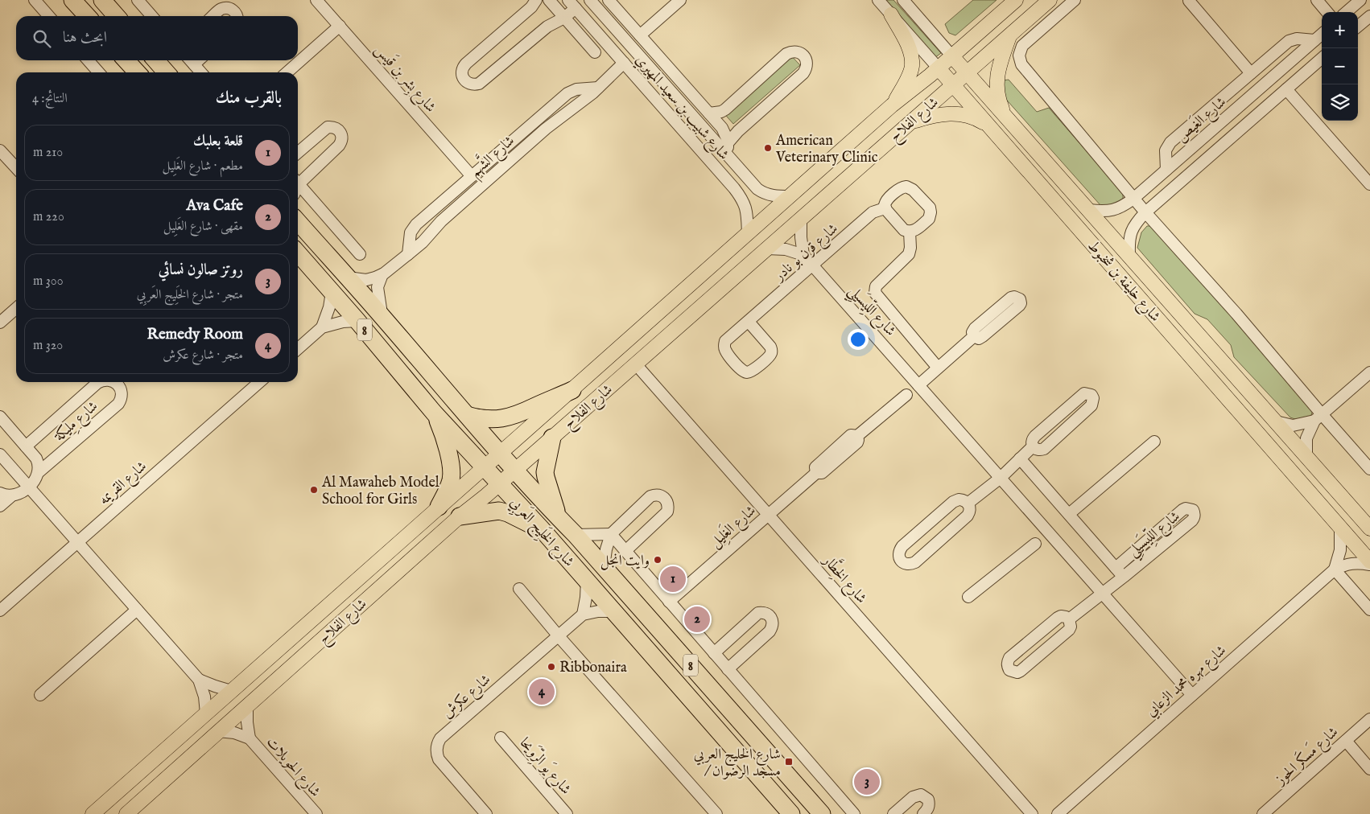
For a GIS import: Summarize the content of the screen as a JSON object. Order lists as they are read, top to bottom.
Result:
{
  "streets": {
    "highway": ["8", "شارع الخَلِيج العَربِي"],
    "main road": ["شارع الفلاح", "شارع خليفة بن شخبوط"],
    "street": [
      "شارع بِشر بن قَيس",
      "شارع شبيب بن سعيد المهيري",
      "شارع الغَيص",
      "شارع الشَّهم",
      "شارع قرن بو نادر",
      "شارع اللِّيسَيلِي",
      "شارع مِليكة",
      "شارع القريمه",
      "شارع الغَلِيل",
      "شارع الخِطَّار",
      "شارع مهره محمد الزعابي",
      "شارع عكرش",
      "شارع مَسكَر الحوز",
      "شارع يَو الرِّوَيحا",
      "شارع الحويلات"
    ]
  },
  "crossings": [
    ["شارع شبيب بن سعيد المهيري", "شارع الفلاح"],
    ["شارع الفلاح", "شارع خليفة بن شخبوط"],
    ["شارع الفلاح", "شارع الخَلِيج العَربِي"],
    ["شارع الفلاح", "شارع الخِطَّار"],
    ["شارع الفلاح", "شارع الحويلات"],
    ["شارع الغَيص", "شارع خليفة بن شخبوط"],
    ["شارع الشَّهم", "شارع الخَلِيج العَربِي"],
    ["شارع قرن بو نادر", "شارع اللِّيسَيلِي"],
    ["شارع اللِّيسَيلِي", "شارع مهره محمد الزعابي"],
    ["شارع الغَلِيل", "شارع الخِطَّار"]
  ],
  "places": {
    "other": [
      "American Veterinary Clinic",
      "Al Mawaheb Model School for Girls",
      "وايت انجل",
      "Ribbonaira"
    ],
    "transit": ["شارع الخليج العربي / مسجد الرضوان"]
  },
  "page": {
    "map_buttons": ["+", "−"],
    "search": "ابحث هنا",
    "heading": ["بالقرب منك", "النتائج: 4"],
    "list": [
      {
        "mark": "1",
        "name": "قلعة بعلبك",
        "note": "مطعم · شارع الغَلِيل",
        "value": "210 m"
      },
      {
        "mark": "2",
        "name": "Ava Cafe",
        "note": "مقهى · شارع الغَلِيل",
        "value": "220 m"
      },
      {
        "mark": "3",
        "name": "روتز صالون نسائي",
        "note": "متجر · شارع الخَلِيج العَربِي",
        "value": "300 m"
      },
      {
        "mark": "4",
        "name": "Remedy Room",
        "note": "متجر · شارع عكرش",
        "value": "320 m"
      }
    ],
    "pins": [
      "1",
      "2",
      "4",
      "3"
    ]
  }
}
